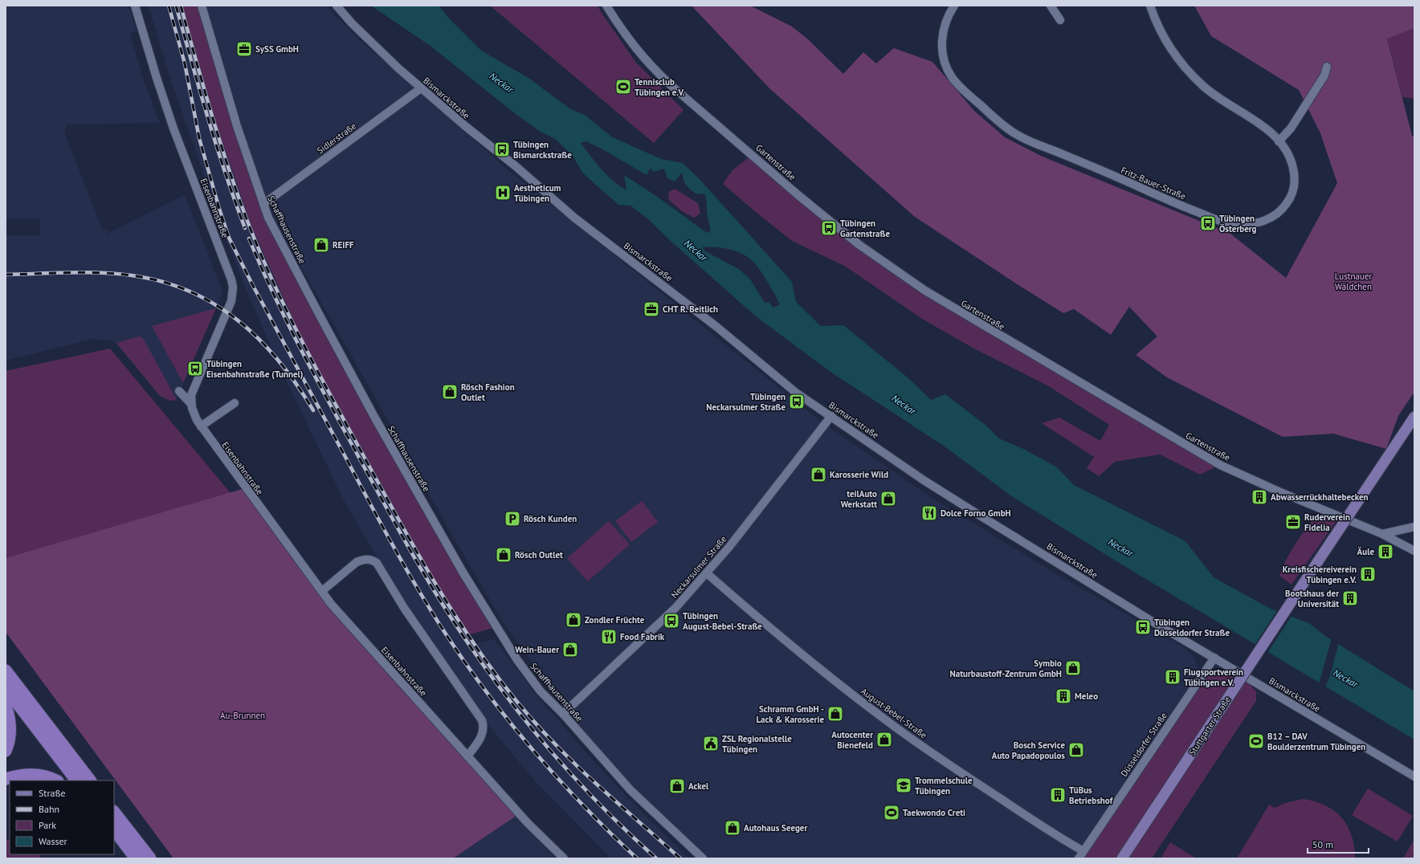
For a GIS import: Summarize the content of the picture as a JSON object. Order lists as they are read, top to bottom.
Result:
{
  "streets": {
    "main road": ["Stuttgarter Straße"],
    "street": [
      "Bismarckstraße",
      "Sidlerstraße",
      "Gartenstraße",
      "Fritz-Bauer-Straße",
      "Eisenbahnstraße",
      "Schaffhausenstraße",
      "Neckarsulmer Straße",
      "August-Bebel-Straße",
      "Düsseldorfer Straße"
    ]
  },
  "crossings": [
    ["Bismarckstraße", "Sidlerstraße"],
    ["Bismarckstraße", "Neckarsulmer Straße"],
    ["Bismarckstraße", "Düsseldorfer Straße"],
    ["Sidlerstraße", "Schaffhausenstraße"],
    ["Schaffhausenstraße", "Neckarsulmer Straße"],
    ["Neckarsulmer Straße", "August-Bebel-Straße"],
    ["August-Bebel-Straße", "Düsseldorfer Straße"]
  ],
  "water": ["Neckar"],
  "parks": ["Lustnauer Wäldchen", "Au-Brunnen"],
  "places": {
    "office": ["SySS GmbH", "CHT R. Beitlich", "Ruderverein Fidelia"],
    "sports": ["Tennisclub Tübingen e.V.", "B12 – DAV Boulderzentrum Tübingen", "Taekwondo Creti"],
    "bus stop": [
      "Tübingen Bismarckstraße",
      "Tübingen Österberg",
      "Tübingen Gartenstraße",
      "Tübingen Eisenbahnstraße (Tunnel)",
      "Tübingen Neckarsulmer Straße",
      "Tübingen August-Bebel-Straße",
      "Tübingen Düsseldorfer Straße"
    ],
    "hospital": ["Aestheticum Tübingen"],
    "shop": [
      "REIFF",
      "Rösch Fashion Outlet",
      "Karosserie Wild",
      "teilAuto Werkstatt",
      "Rösch Outlet",
      "Zondler Früchte",
      "Wein-Bauer",
      "Symbio Naturbaustoff-Zentrum GmbH",
      "Schramm GmbH - Lack & Karosserie",
      "Autocenter Bienefeld",
      "Bosch Service Auto Papadopoulos",
      "Ackel",
      "Autohaus Seeger"
    ],
    "building": [
      "Abwasserrückhaltebecken",
      "Äule",
      "Kreisfischereiverein Tübingen e.V.",
      "Bootshaus der Universität",
      "Flugsportverein Tübingen e.V.",
      "Meleo",
      "TüBus Betriebshof"
    ],
    "restaurant": ["Dolce Forno GmbH", "Food Fabrik"],
    "parking": ["Rösch Kunden"],
    "public building": ["ZSL Regionalstelle Tübingen"],
    "school or university": ["Trommelschule Tübingen"]
  },
  "legend": [
    "Straße",
    "Bahn",
    "Park",
    "Wasser"
  ],
  "scale_bar": "50 m"
}
